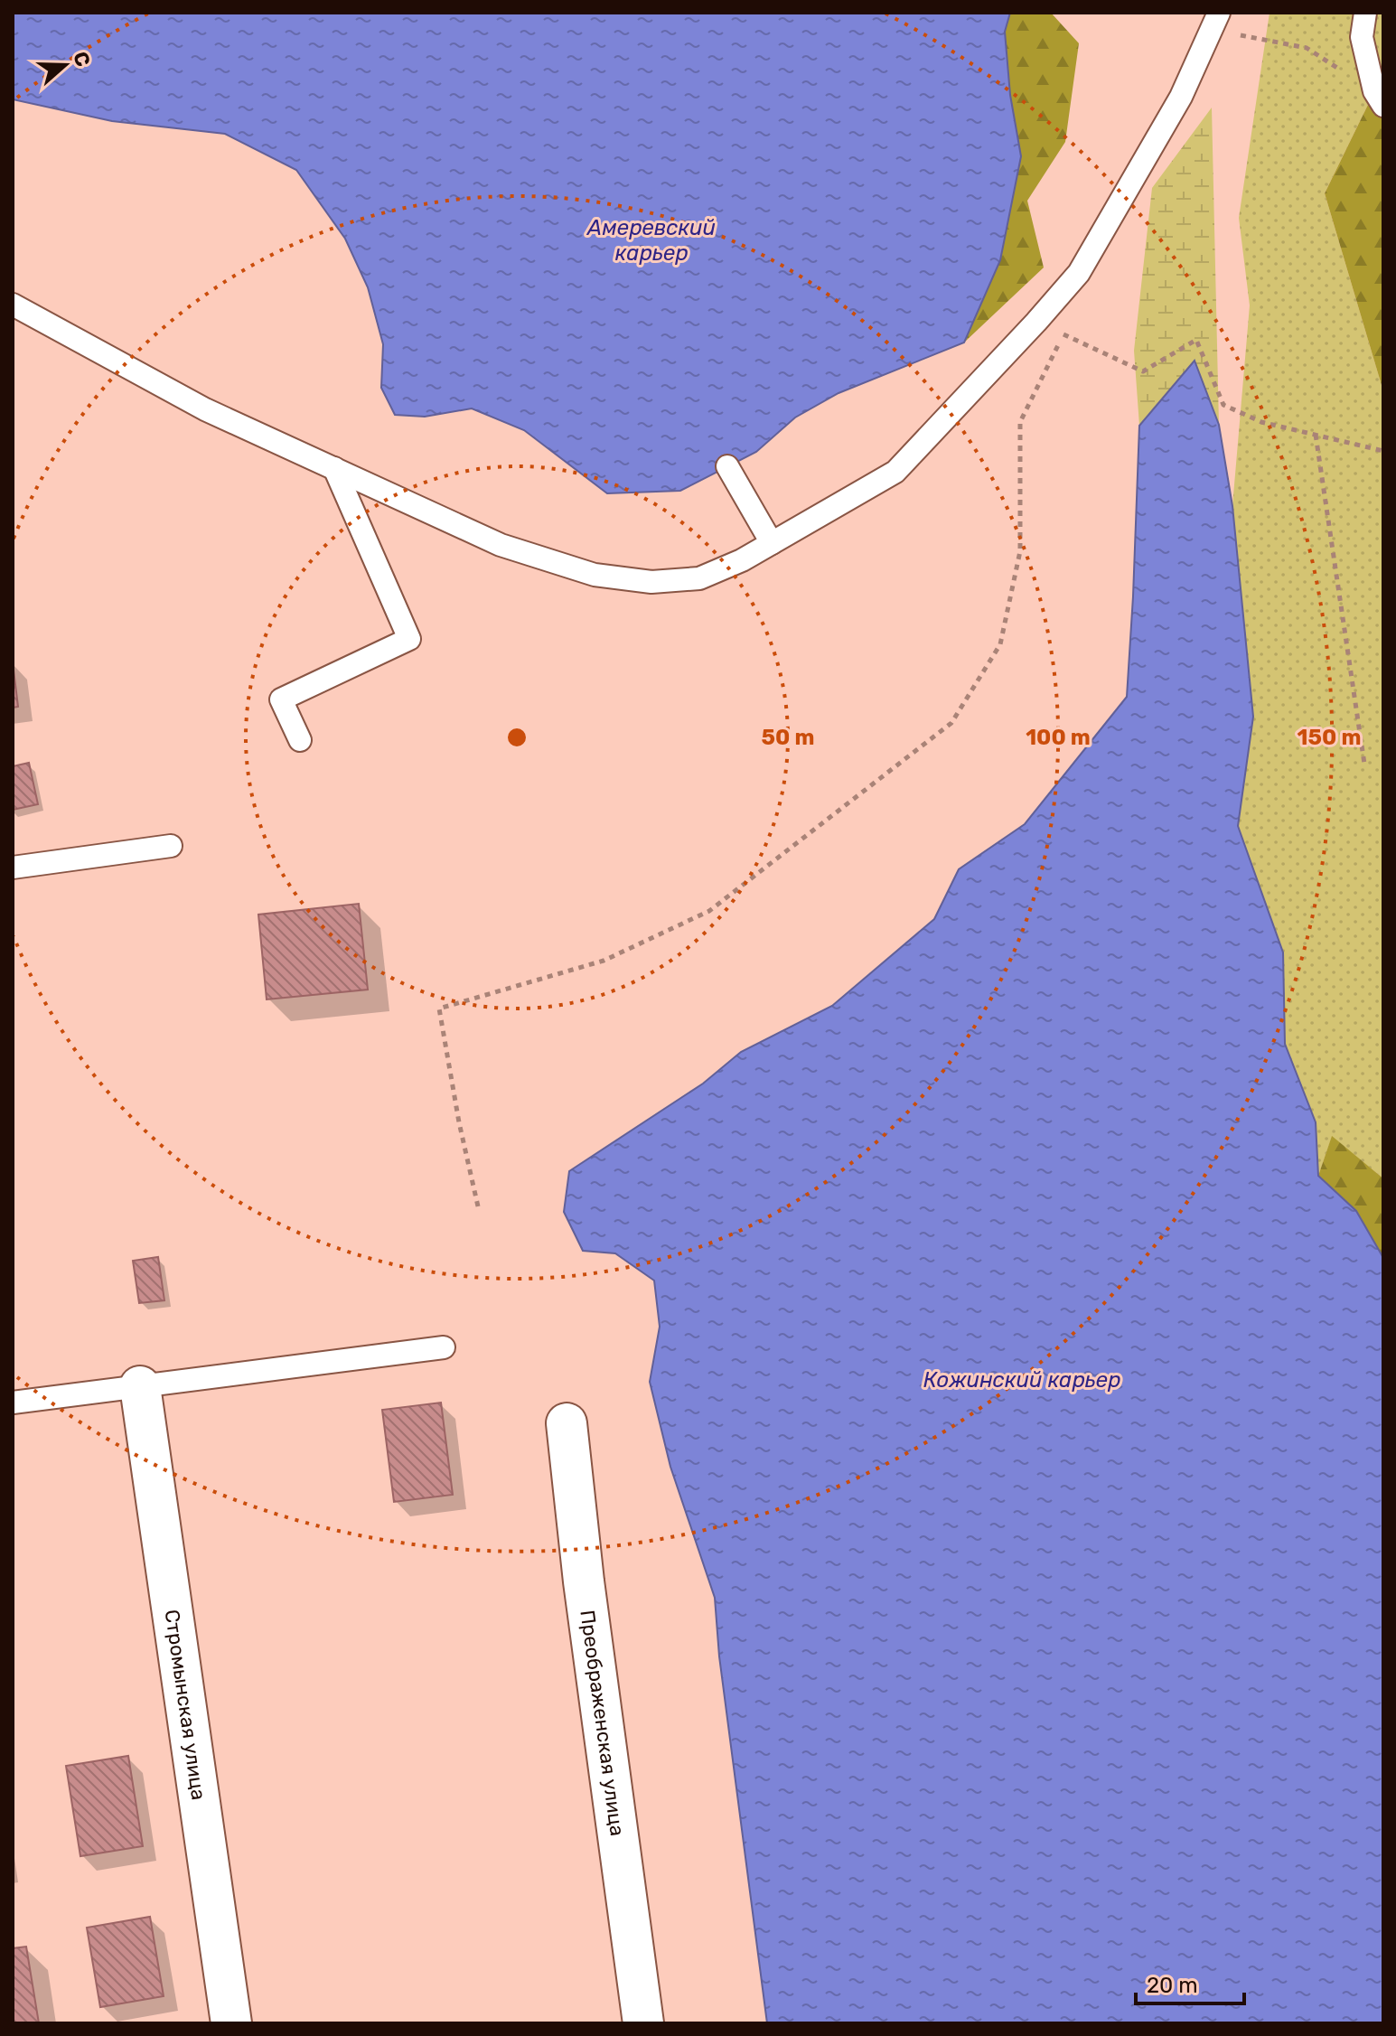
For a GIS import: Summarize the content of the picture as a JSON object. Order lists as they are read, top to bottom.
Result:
{
  "streets": {
    "street": ["Стромынская улица", "Преображенская улица"]
  },
  "water": ["Амеревский карьер", "Кожинский карьер"],
  "scale_bar": "20 m",
  "north": "right",
  "rings": ["50 m", "100 m", "150 m"]
}
